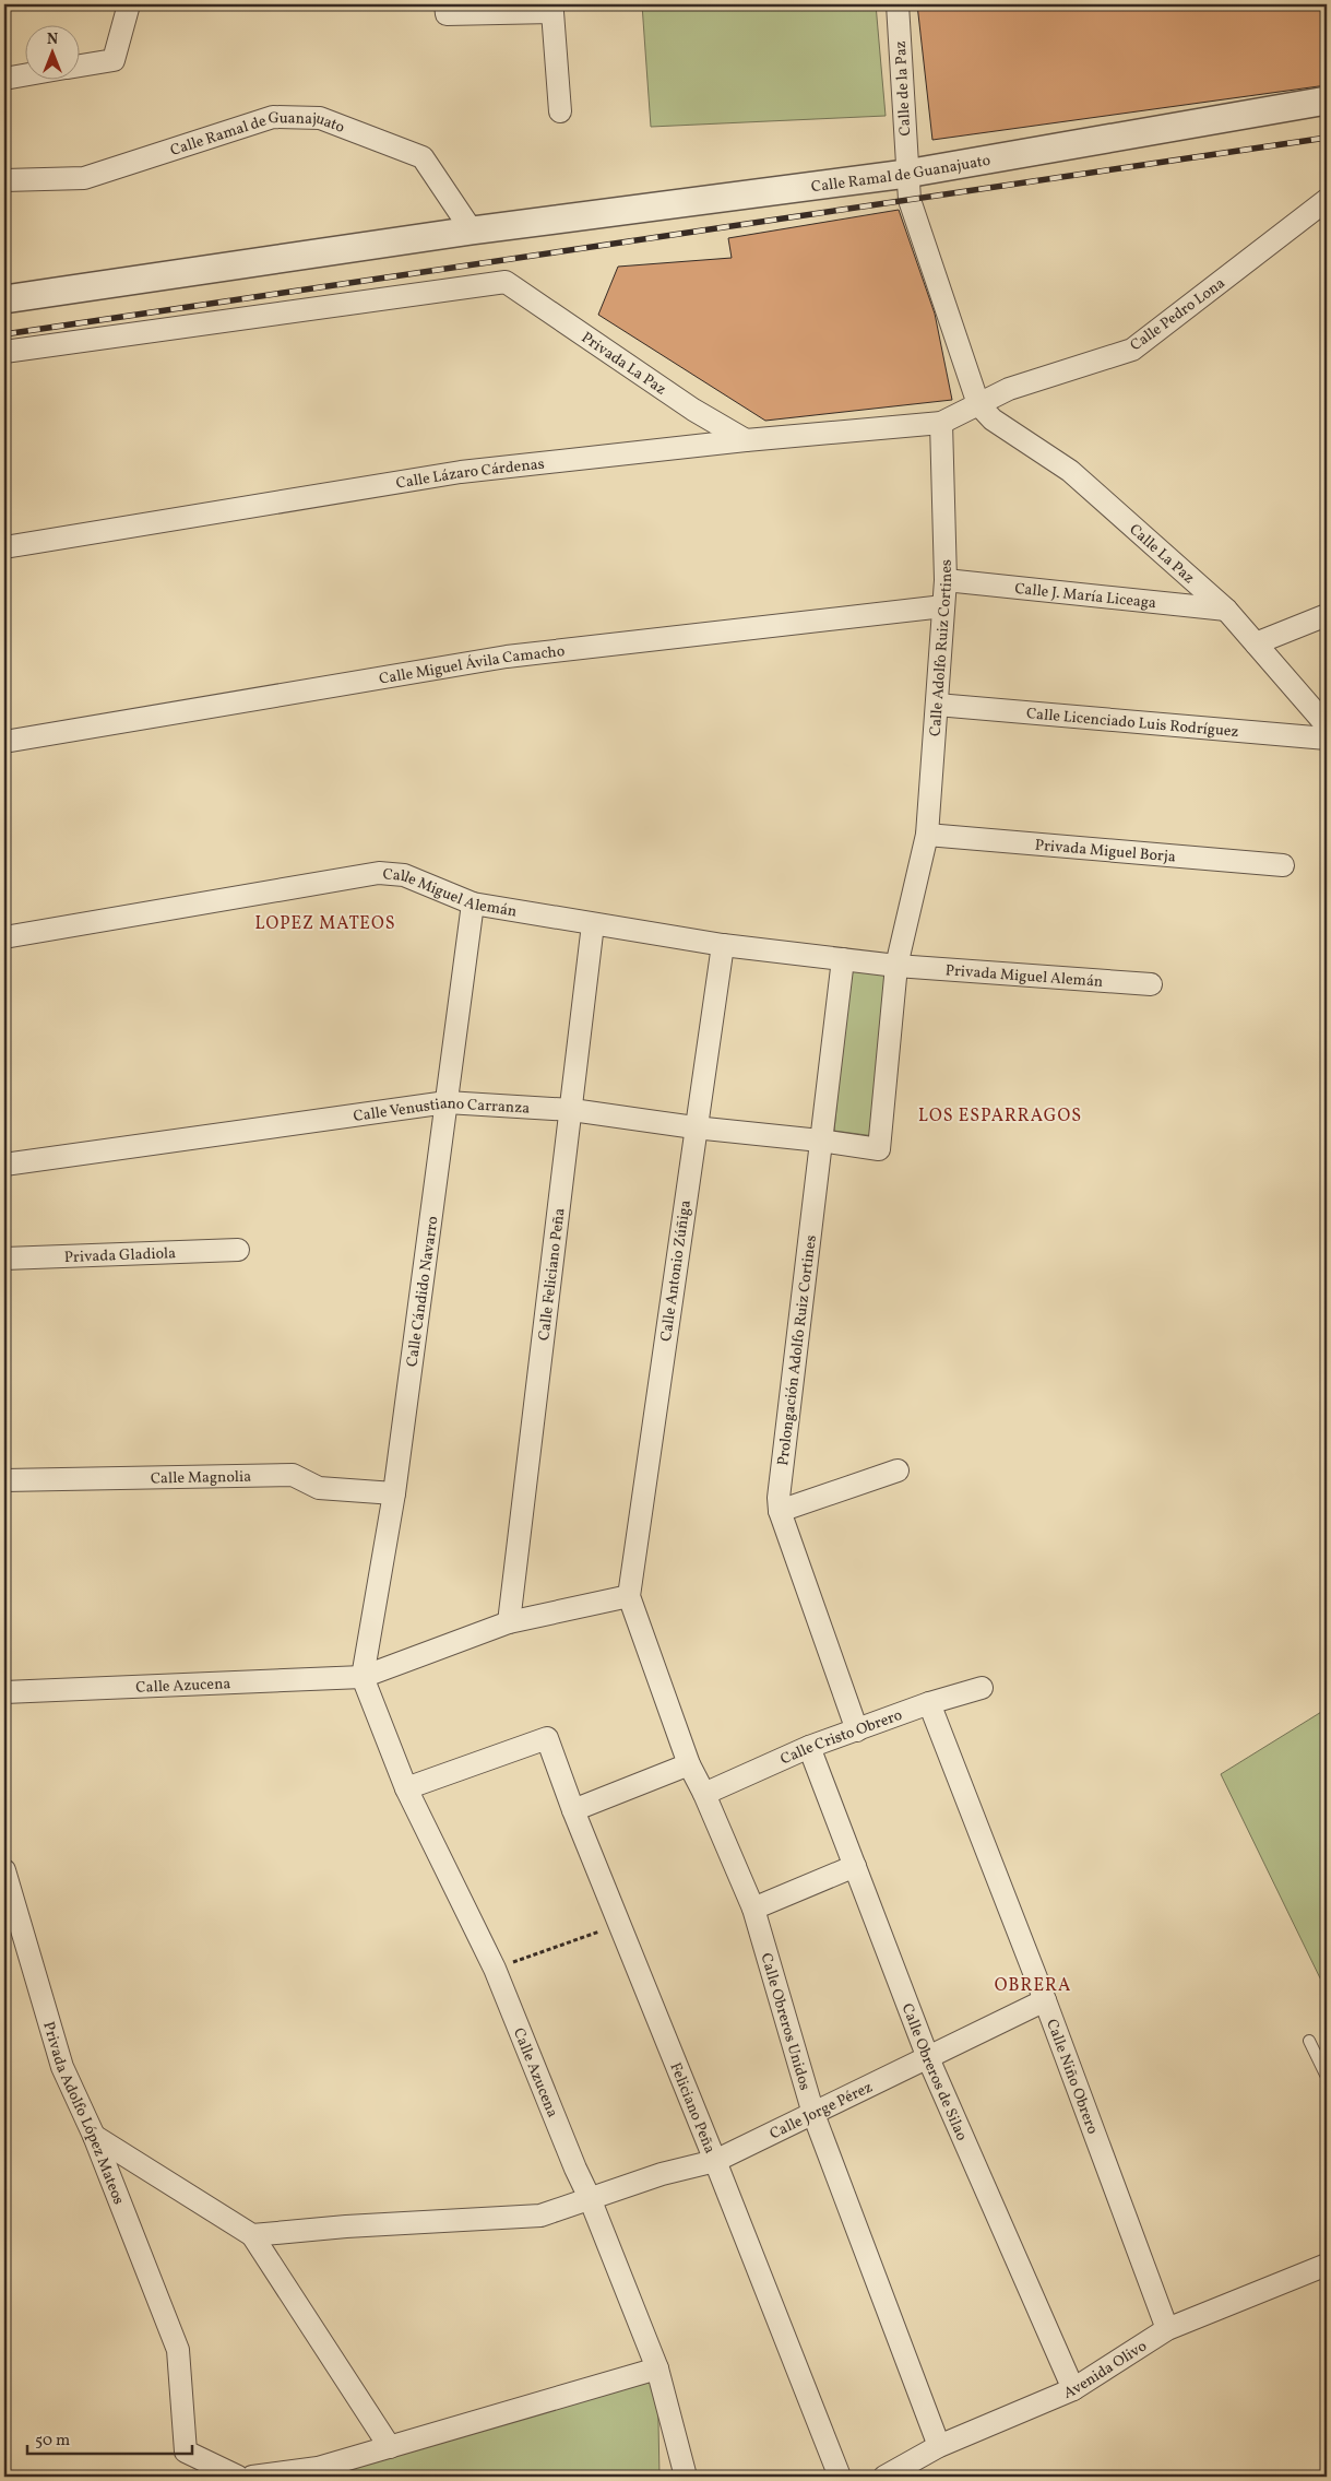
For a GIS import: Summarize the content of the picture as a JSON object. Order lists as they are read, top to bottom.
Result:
{
  "streets": {
    "street": [
      "Calle de la Paz",
      "Calle Ramal de Guanajuato",
      "Calle Pedro Lona",
      "Privada La Paz",
      "Calle Lázaro Cárdenas",
      "Calle La Paz",
      "Calle J. María Liceaga",
      "Calle Adolfo Ruiz Cortines",
      "Calle Miguel Ávila Camacho",
      "Calle Licenciado Luis Rodríguez",
      "Privada Miguel Borja",
      "Calle Miguel Alemán",
      "Privada Miguel Alemán",
      "Calle Venustiano Carranza",
      "Privada Gladiola",
      "Calle Antonio Zúñiga",
      "Calle Feliciano Peña",
      "Calle Cándido Navarro",
      "Prolongación Adolfo Ruiz Cortines",
      "Calle Magnolia",
      "Calle Azucena",
      "Calle Cristo Obrero",
      "Calle Obreros Unidos",
      "Calle Obreros de Silao",
      "Calle Niño Obrero",
      "Feliciano Peña",
      "Calle Jorge Pérez",
      "Privada Adolfo López Mateos",
      "Avenida Olivo"
    ]
  },
  "crossings": [
    ["Calle de la Paz", "Calle Ramal de Guanajuato"],
    ["Calle Pedro Lona", "Calle La Paz"],
    ["Privada La Paz", "Calle Lázaro Cárdenas"],
    ["Calle Lázaro Cárdenas", "Calle Adolfo Ruiz Cortines"],
    ["Calle La Paz", "Calle J. María Liceaga"],
    ["Calle J. María Liceaga", "Calle Adolfo Ruiz Cortines"],
    ["Calle Adolfo Ruiz Cortines", "Calle Miguel Ávila Camacho"],
    ["Calle Adolfo Ruiz Cortines", "Calle Licenciado Luis Rodríguez"],
    ["Calle Adolfo Ruiz Cortines", "Privada Miguel Borja"],
    ["Calle Adolfo Ruiz Cortines", "Calle Miguel Alemán"],
    ["Calle Adolfo Ruiz Cortines", "Privada Miguel Alemán"],
    ["Calle Adolfo Ruiz Cortines", "Calle Venustiano Carranza"],
    ["Calle Miguel Alemán", "Privada Miguel Alemán"],
    ["Calle Miguel Alemán", "Calle Antonio Zúñiga"],
    ["Calle Miguel Alemán", "Calle Feliciano Peña"],
    ["Calle Miguel Alemán", "Calle Cándido Navarro"],
    ["Calle Miguel Alemán", "Prolongación Adolfo Ruiz Cortines"],
    ["Calle Venustiano Carranza", "Calle Antonio Zúñiga"],
    ["Calle Venustiano Carranza", "Calle Feliciano Peña"],
    ["Calle Venustiano Carranza", "Calle Cándido Navarro"],
    ["Calle Venustiano Carranza", "Prolongación Adolfo Ruiz Cortines"],
    ["Calle Antonio Zúñiga", "Calle Azucena"],
    ["Calle Antonio Zúñiga", "Calle Obreros Unidos"],
    ["Calle Feliciano Peña", "Calle Azucena"],
    ["Calle Cándido Navarro", "Calle Magnolia"],
    ["Calle Cándido Navarro", "Calle Azucena"],
    ["Prolongación Adolfo Ruiz Cortines", "Calle Cristo Obrero"],
    ["Calle Azucena", "Calle Obreros Unidos"],
    ["Calle Azucena", "Feliciano Peña"],
    ["Calle Azucena", "Calle Jorge Pérez"],
    ["Calle Cristo Obrero", "Calle Obreros Unidos"],
    ["Calle Cristo Obrero", "Calle Obreros de Silao"],
    ["Calle Cristo Obrero", "Calle Niño Obrero"],
    ["Calle Obreros Unidos", "Calle Jorge Pérez"],
    ["Calle Obreros Unidos", "Avenida Olivo"],
    ["Calle Obreros de Silao", "Calle Jorge Pérez"],
    ["Calle Obreros de Silao", "Avenida Olivo"],
    ["Calle Niño Obrero", "Calle Jorge Pérez"],
    ["Calle Niño Obrero", "Avenida Olivo"],
    ["Feliciano Peña", "Calle Jorge Pérez"]
  ],
  "districts": ["LOPEZ MATEOS", "LOS ESPARRAGOS", "OBRERA"],
  "scale_bar": "50 m",
  "north": "top"
}
